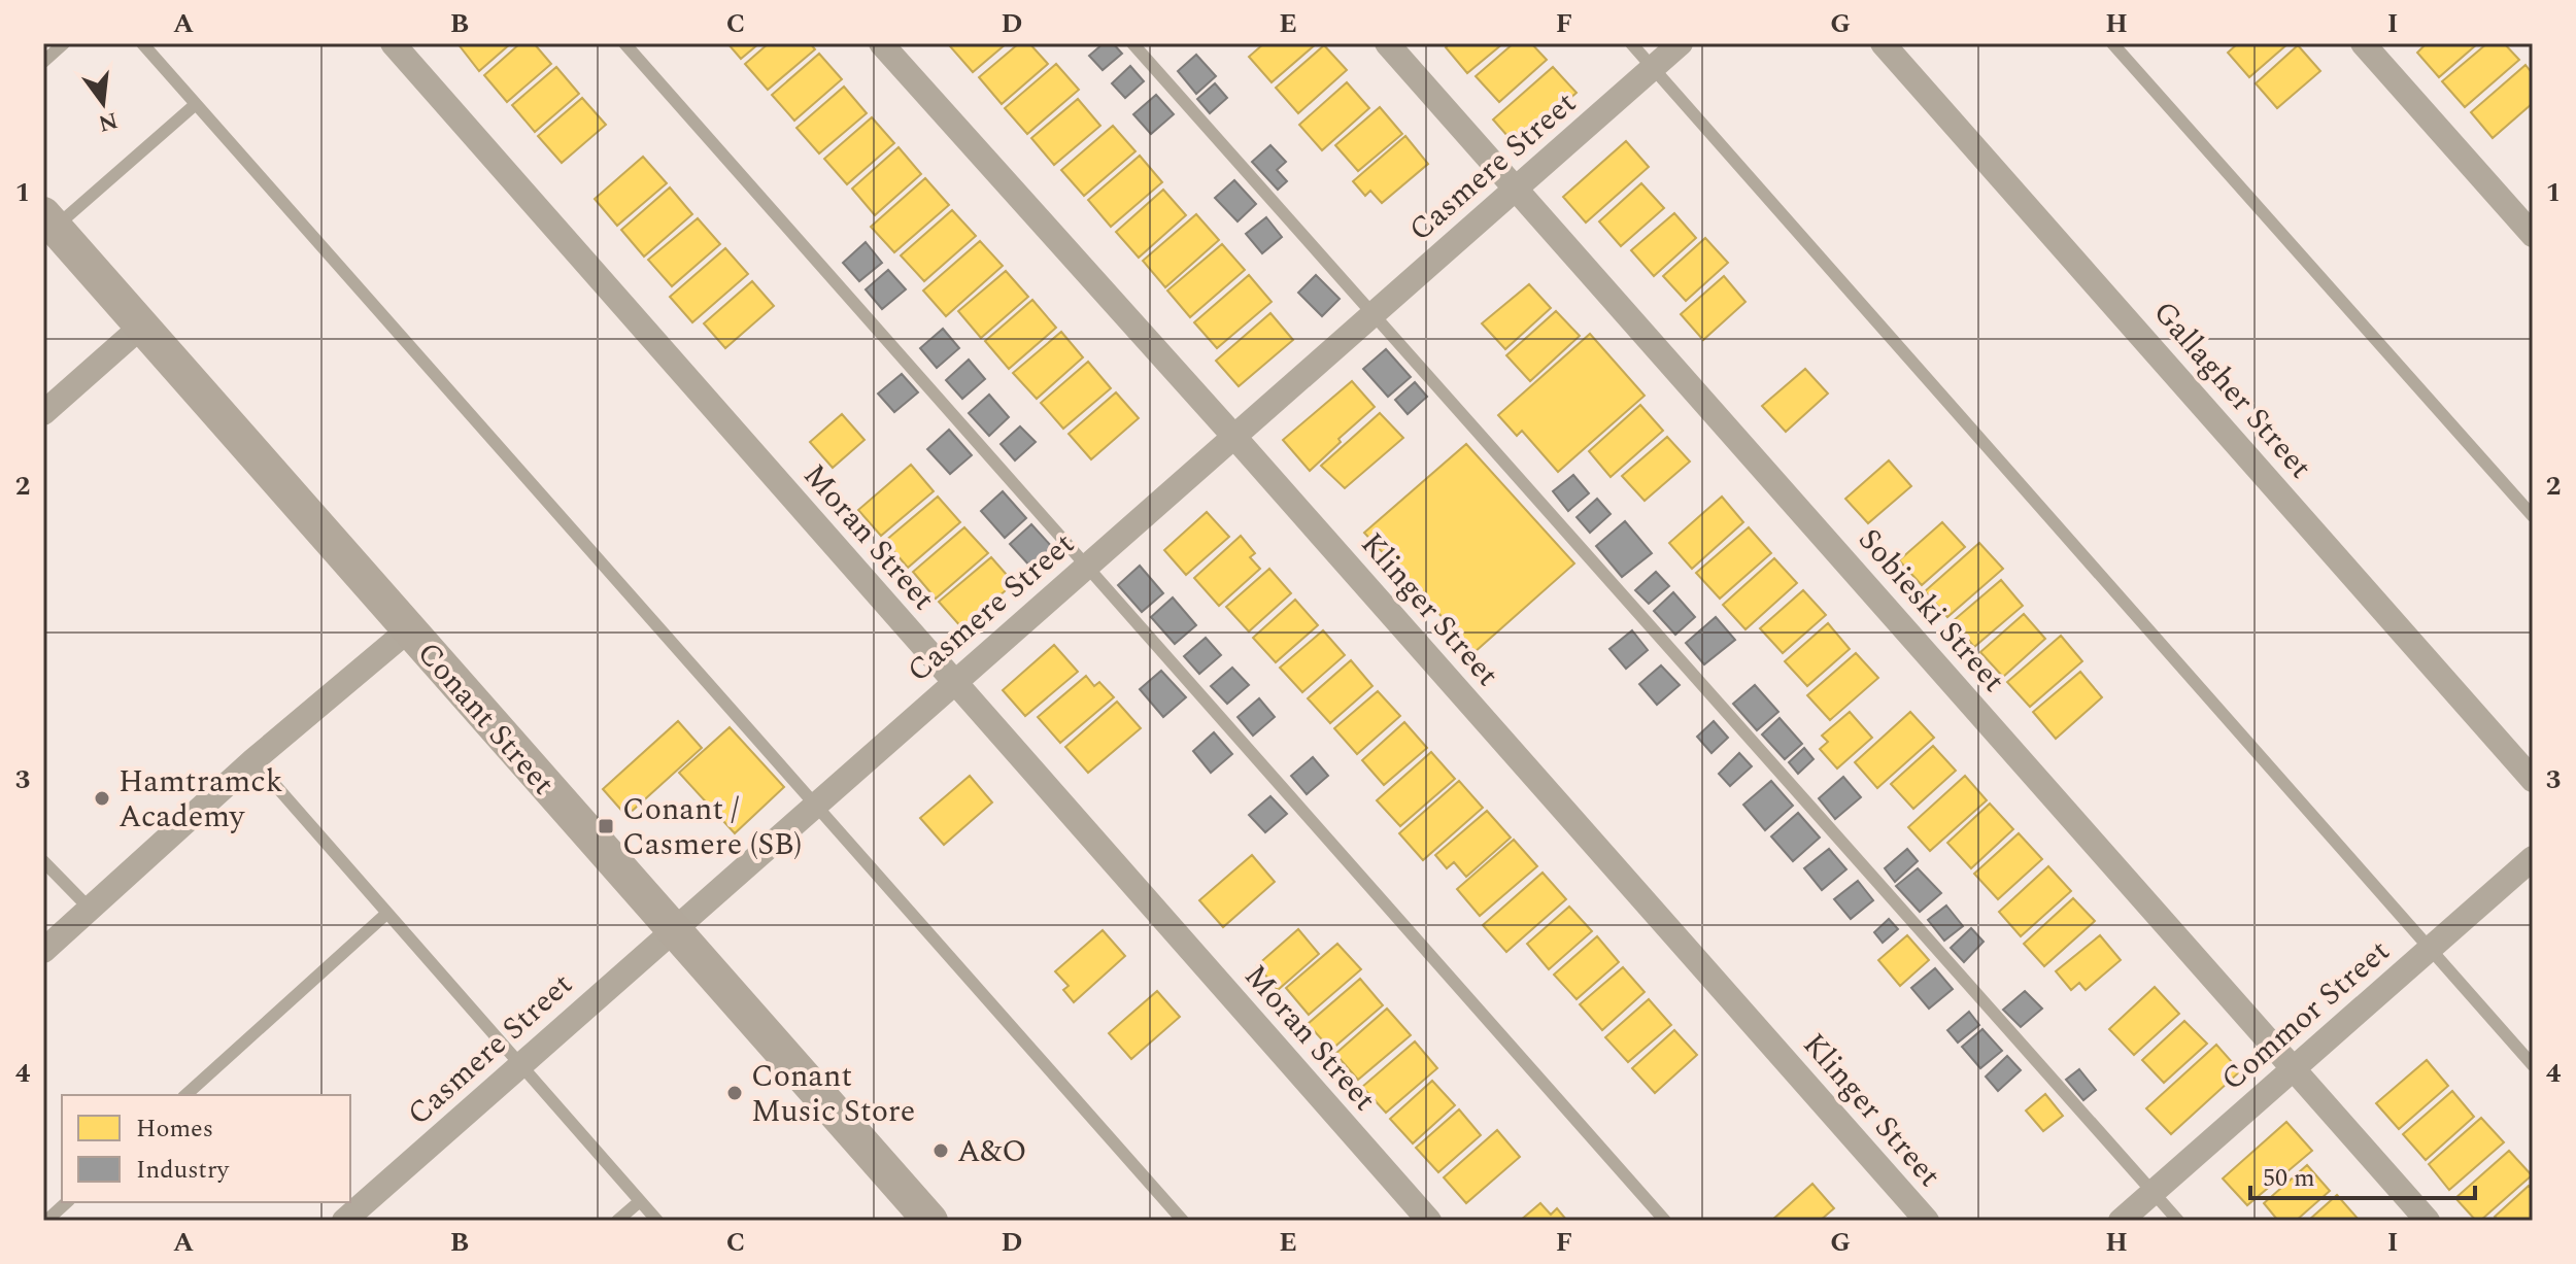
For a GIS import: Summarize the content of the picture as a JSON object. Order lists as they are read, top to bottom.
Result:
{
  "streets": {
    "main road": ["Conant Street"],
    "street": [
      "Casmere Street",
      "Gallagher Street",
      "Moran Street",
      "Klinger Street",
      "Sobieski Street",
      "Commor Street"
    ]
  },
  "crossings": [
    ["Casmere Street", "Moran Street"],
    ["Casmere Street", "Klinger Street"],
    ["Casmere Street", "Sobieski Street"],
    ["Casmere Street", "Conant Street"],
    ["Sobieski Street", "Commor Street"]
  ],
  "places": {
    "other": ["Hamtramck Academy", "Conant Music Store", "A&O"],
    "transit": ["Conant / Casmere (SB)"]
  },
  "legend": ["Homes", "Industry"],
  "scale_bar": "50 m",
  "north": "bottom",
  "grid": {
    "columns": [
      "A",
      "B",
      "C",
      "D",
      "E",
      "F",
      "G",
      "H",
      "I"
    ],
    "rows": [
      "1",
      "2",
      "3",
      "4"
    ]
  }
}
